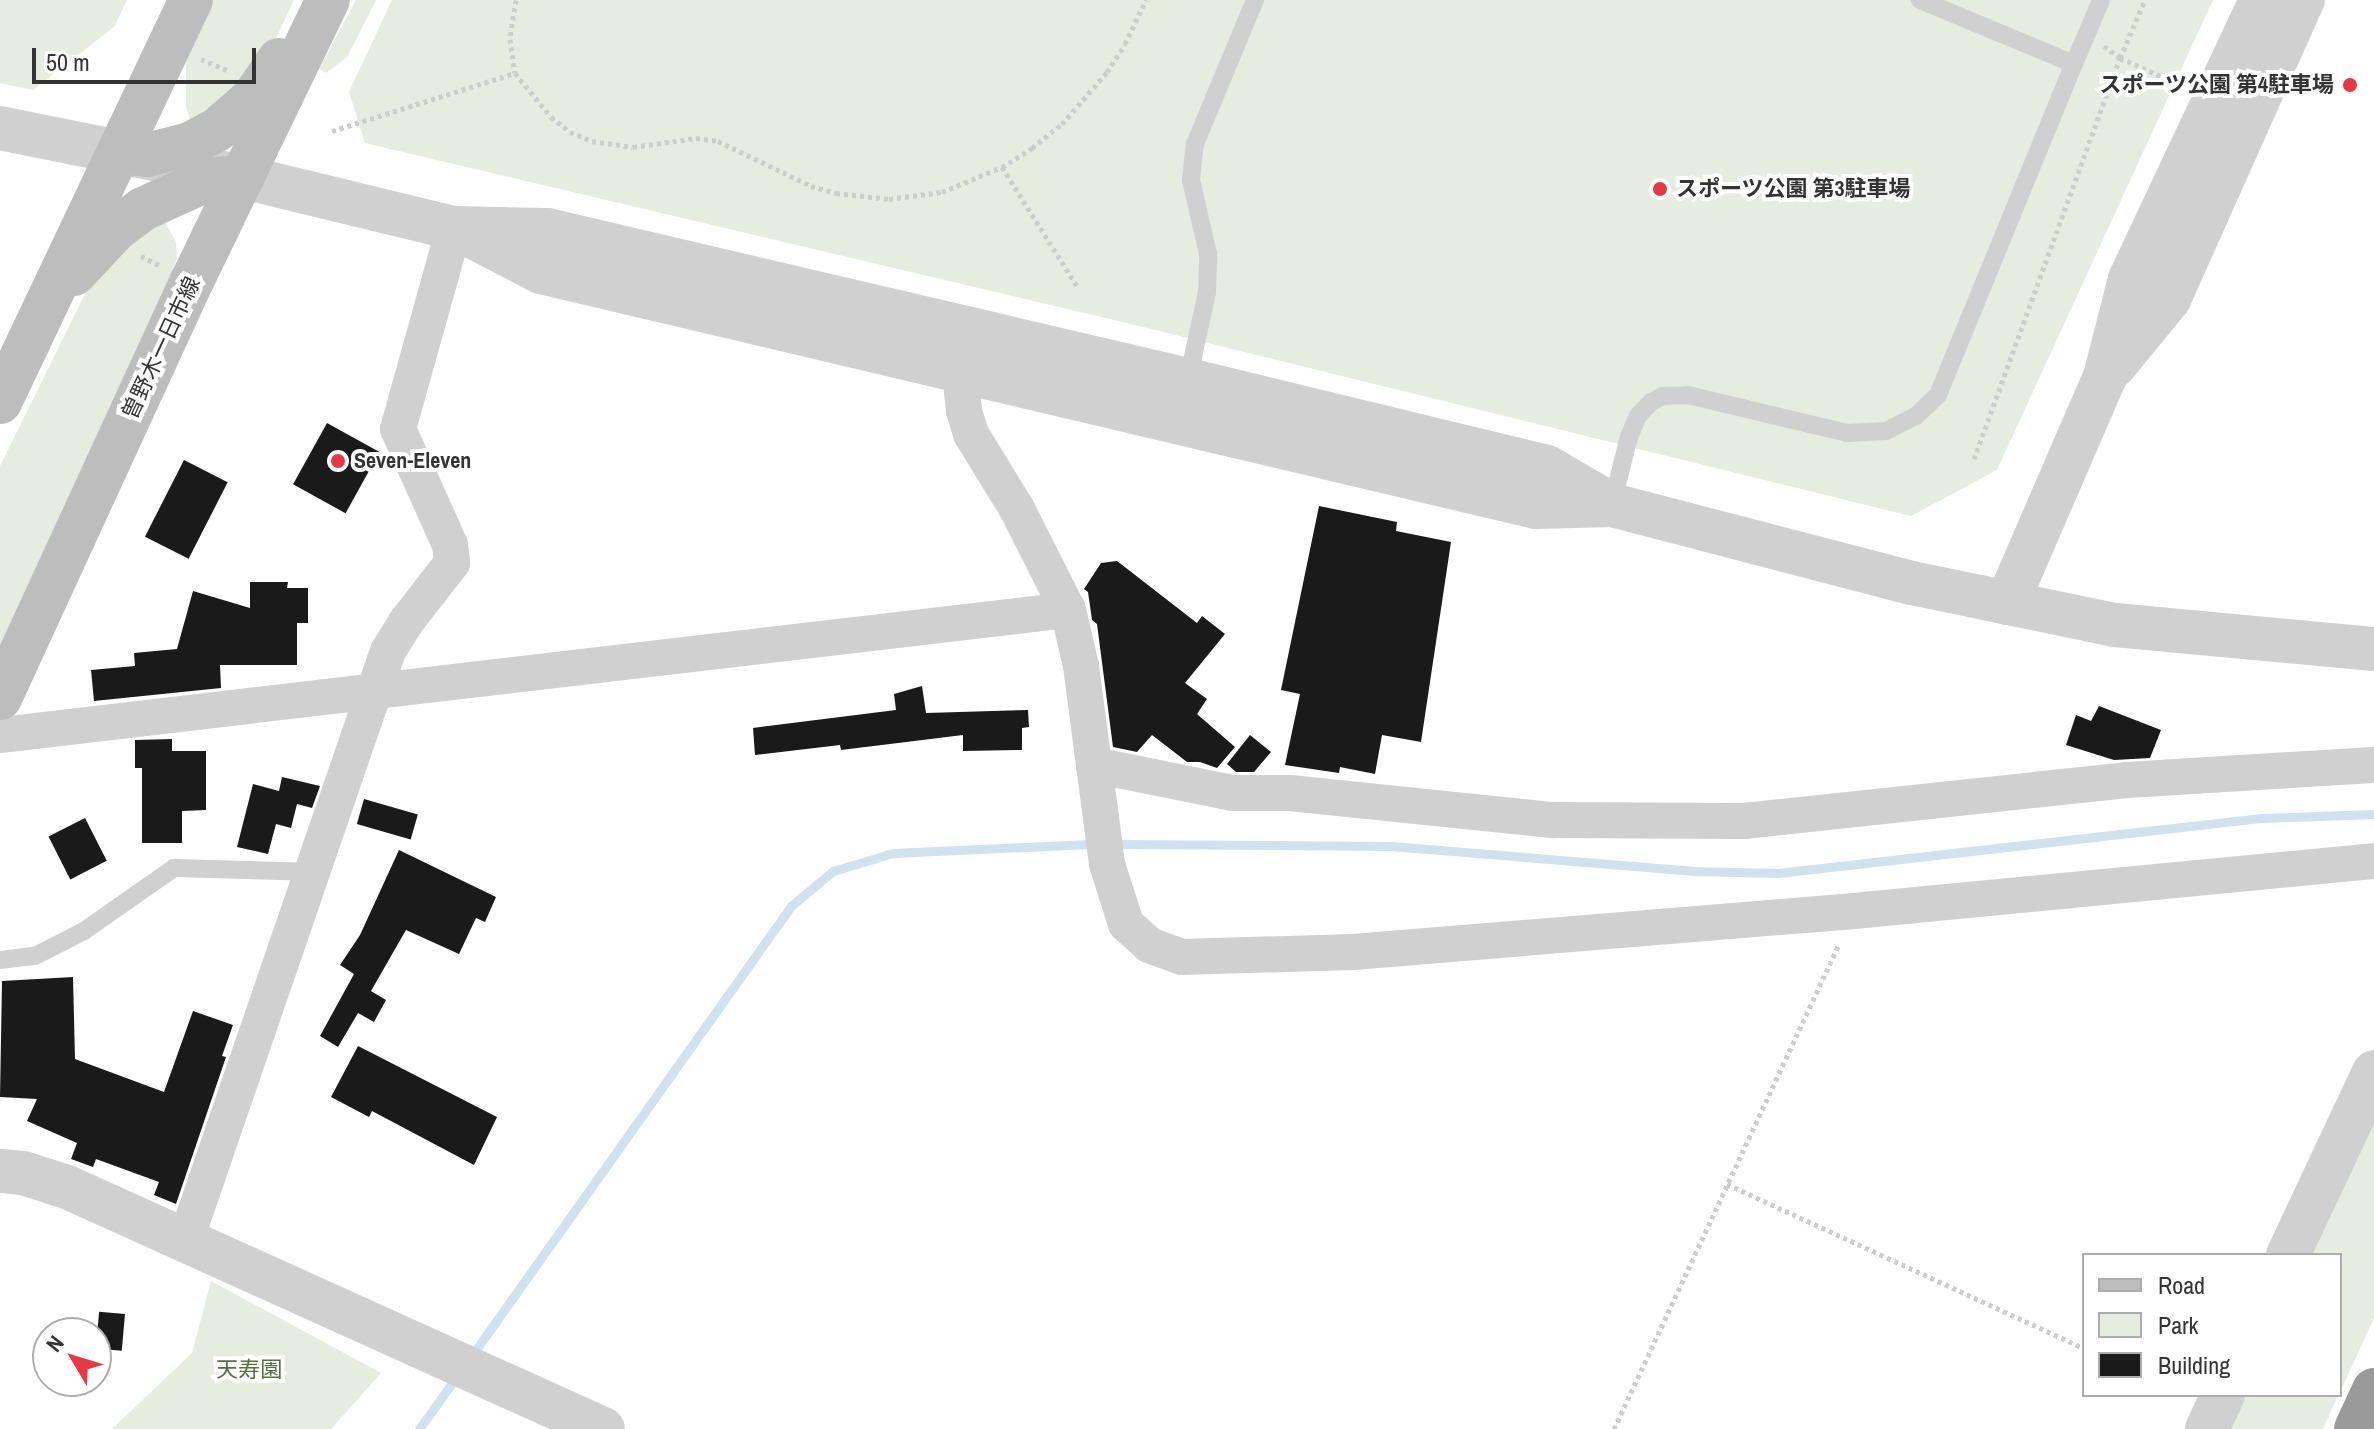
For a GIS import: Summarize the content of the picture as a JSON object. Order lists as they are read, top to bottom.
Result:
{
  "streets": {
    "main road": ["曽野木一日市線"]
  },
  "parks": ["天寿園"],
  "places": ["スポーツ公園 第4駐車場", "スポーツ公園 第3駐車場", "Seven-Eleven"],
  "legend": ["Road", "Park", "Building"],
  "scale_bar": "50 m",
  "north": "top left"
}
